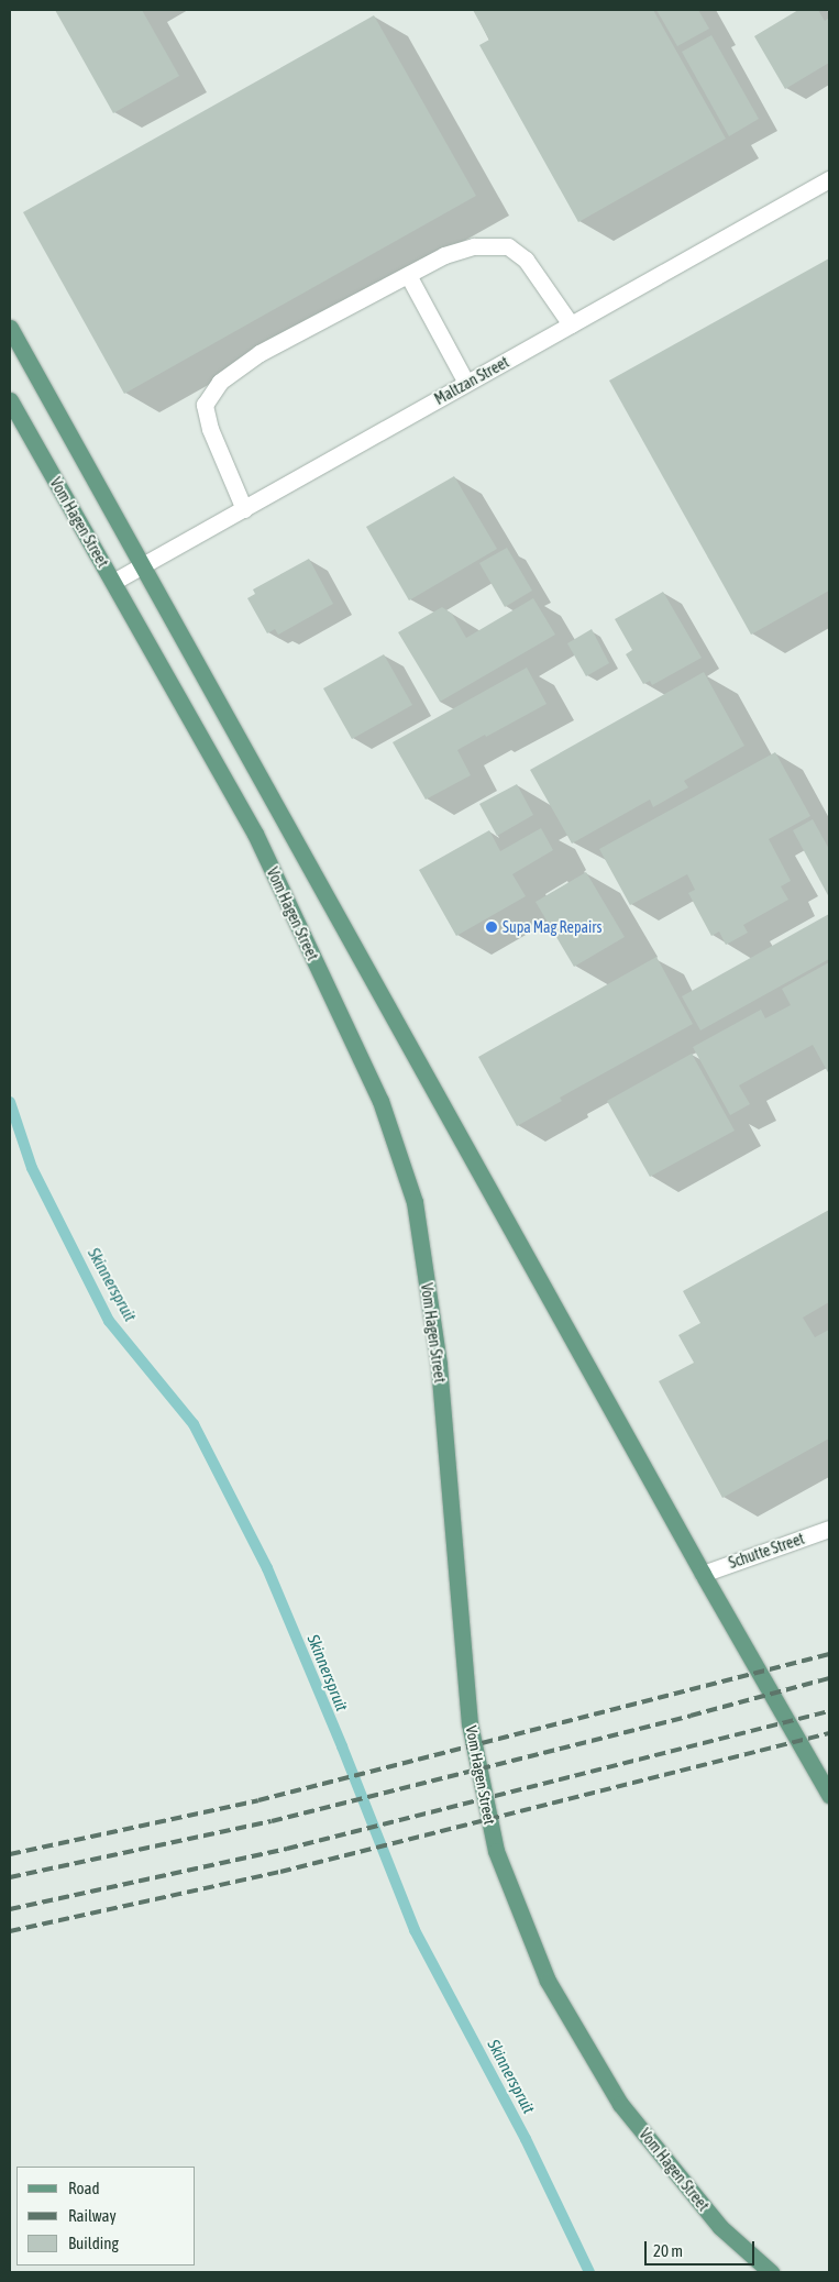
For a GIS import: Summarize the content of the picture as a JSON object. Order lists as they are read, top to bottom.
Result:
{
  "streets": {
    "main road": ["Vom Hagen Street"],
    "street": ["Maltzan Street", "Schutte Street"]
  },
  "crossings": [
    ["Maltzan Street", "Vom Hagen Street"]
  ],
  "water": ["Skinnerspruit"],
  "places": ["Supa Mag Repairs"],
  "legend": ["Road", "Railway", "Building"],
  "scale_bar": "20 m"
}
